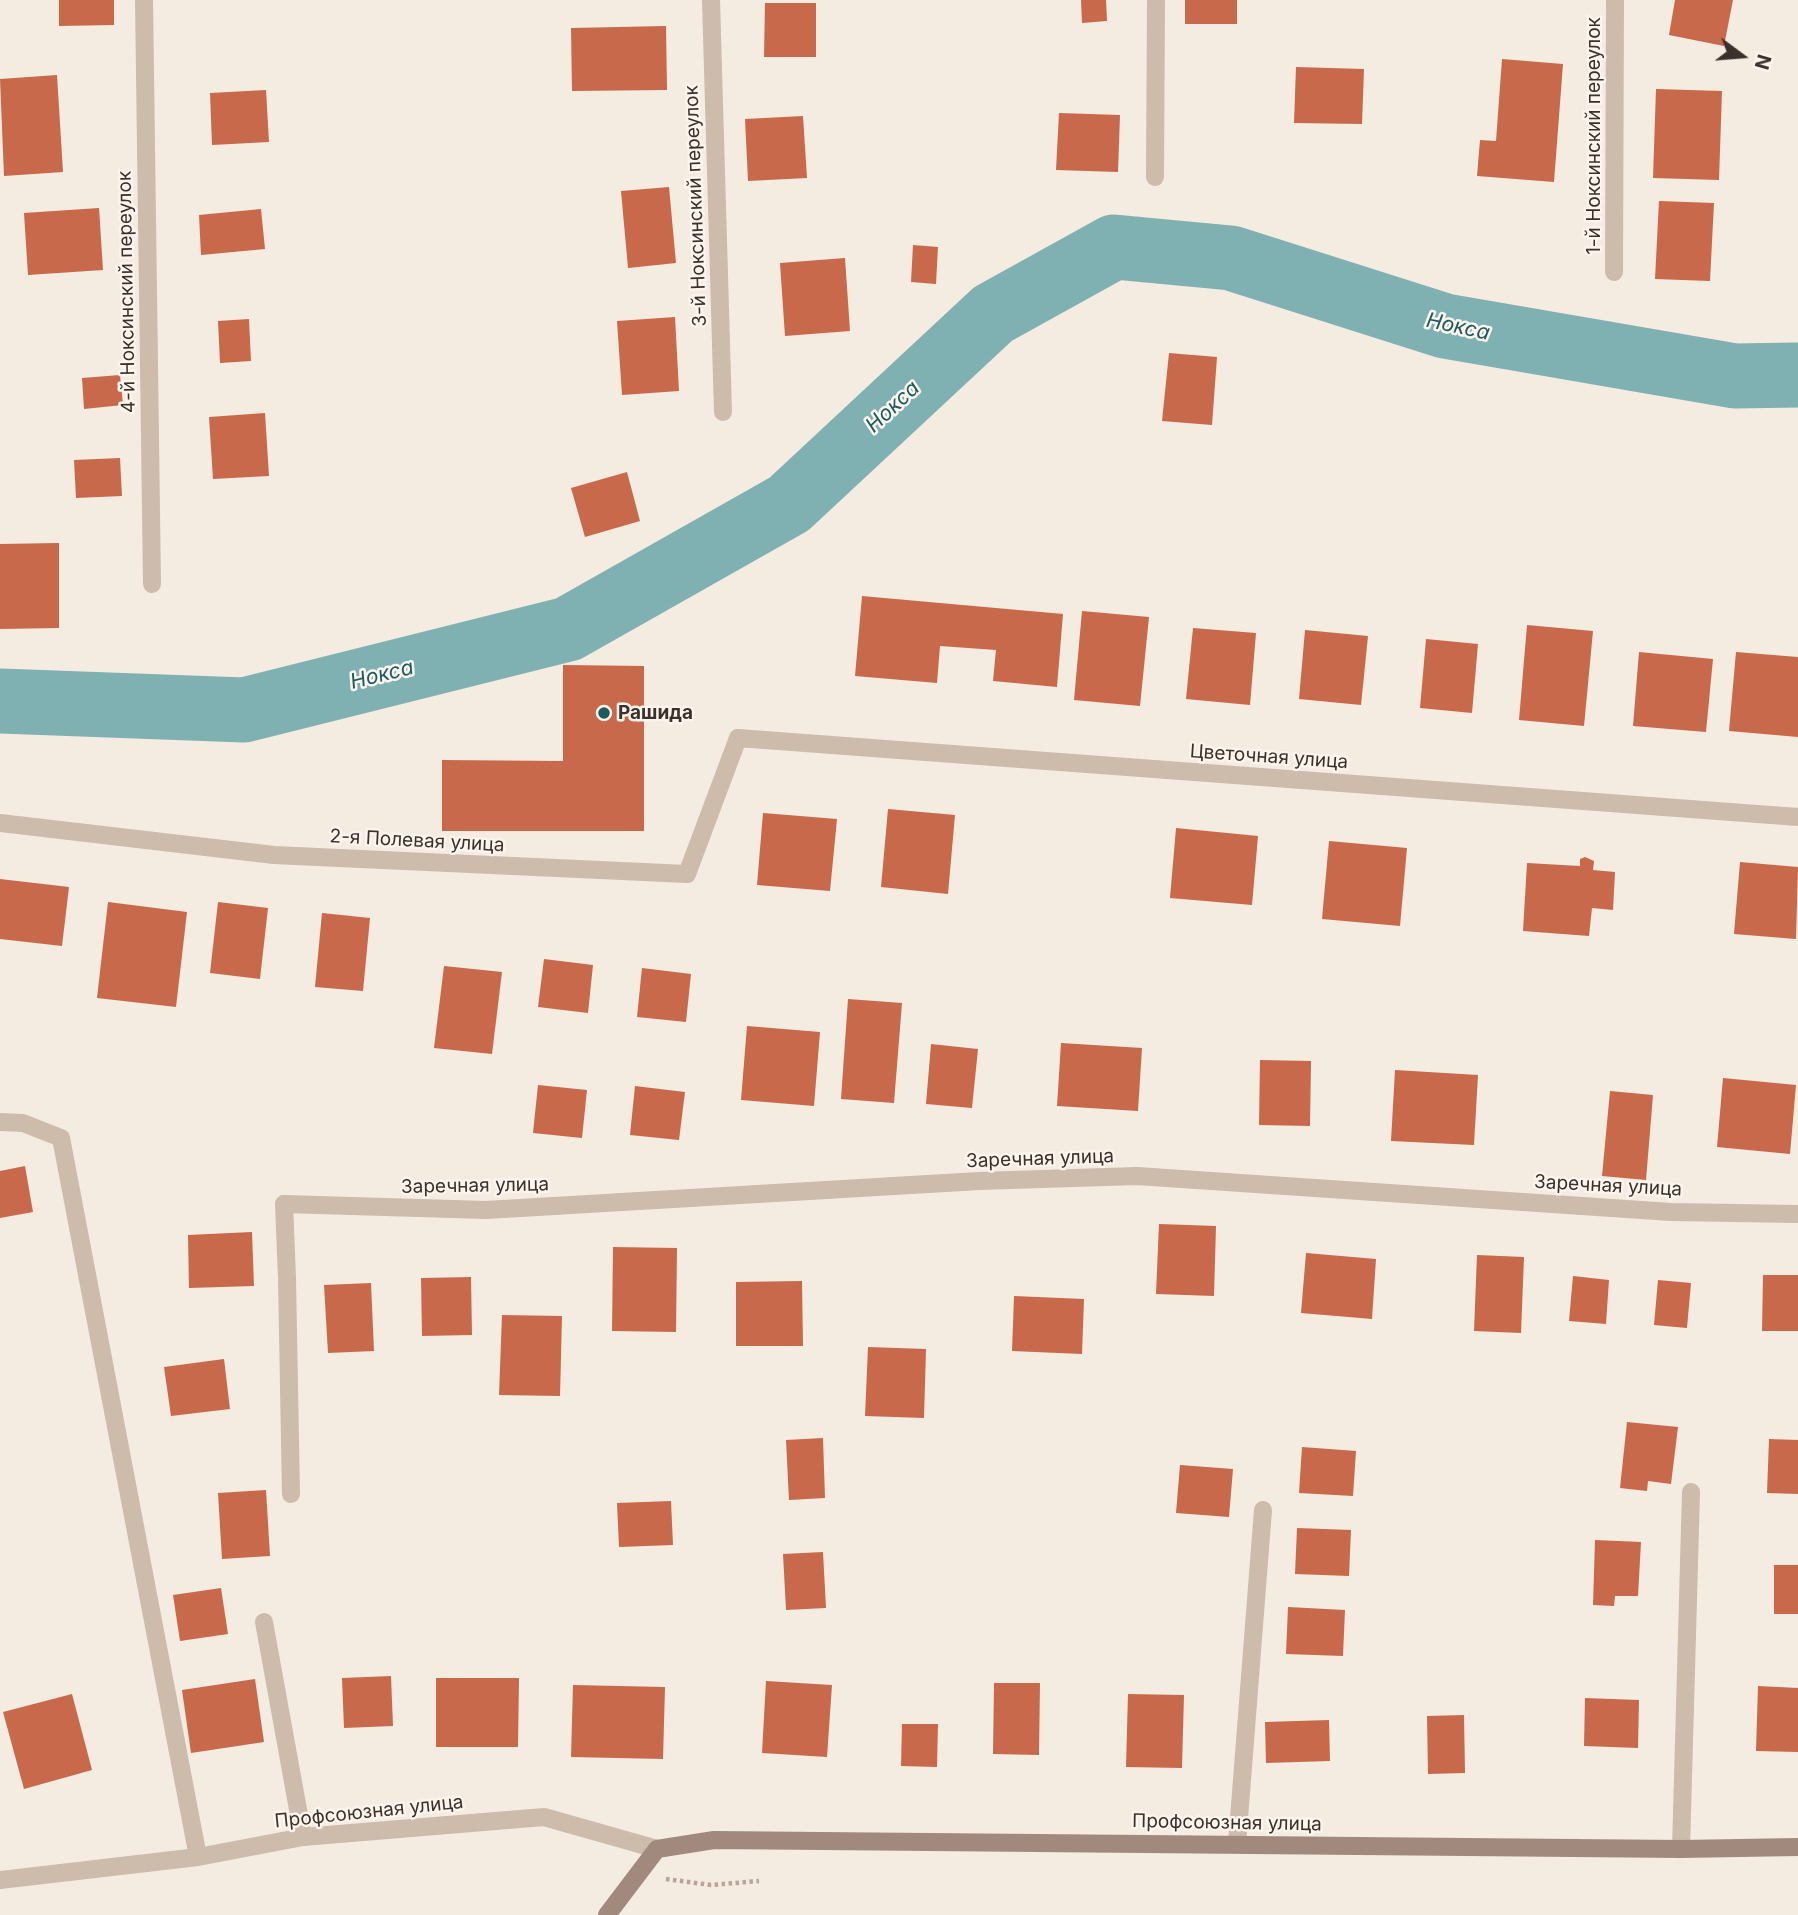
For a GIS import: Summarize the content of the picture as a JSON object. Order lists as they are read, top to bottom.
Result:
{
  "streets": {
    "street": [
      "1-й Ноксинский переулок",
      "3-й Ноксинский переулок",
      "4-й Ноксинский переулок",
      "Цветочная улица",
      "2-я Полевая улица",
      "Заречная улица",
      "Профсоюзная улица"
    ]
  },
  "crossings": [
    ["Цветочная улица", "2-я Полевая улица"]
  ],
  "water": ["Нокса"],
  "places": ["Рашида"],
  "north": "right"
}
